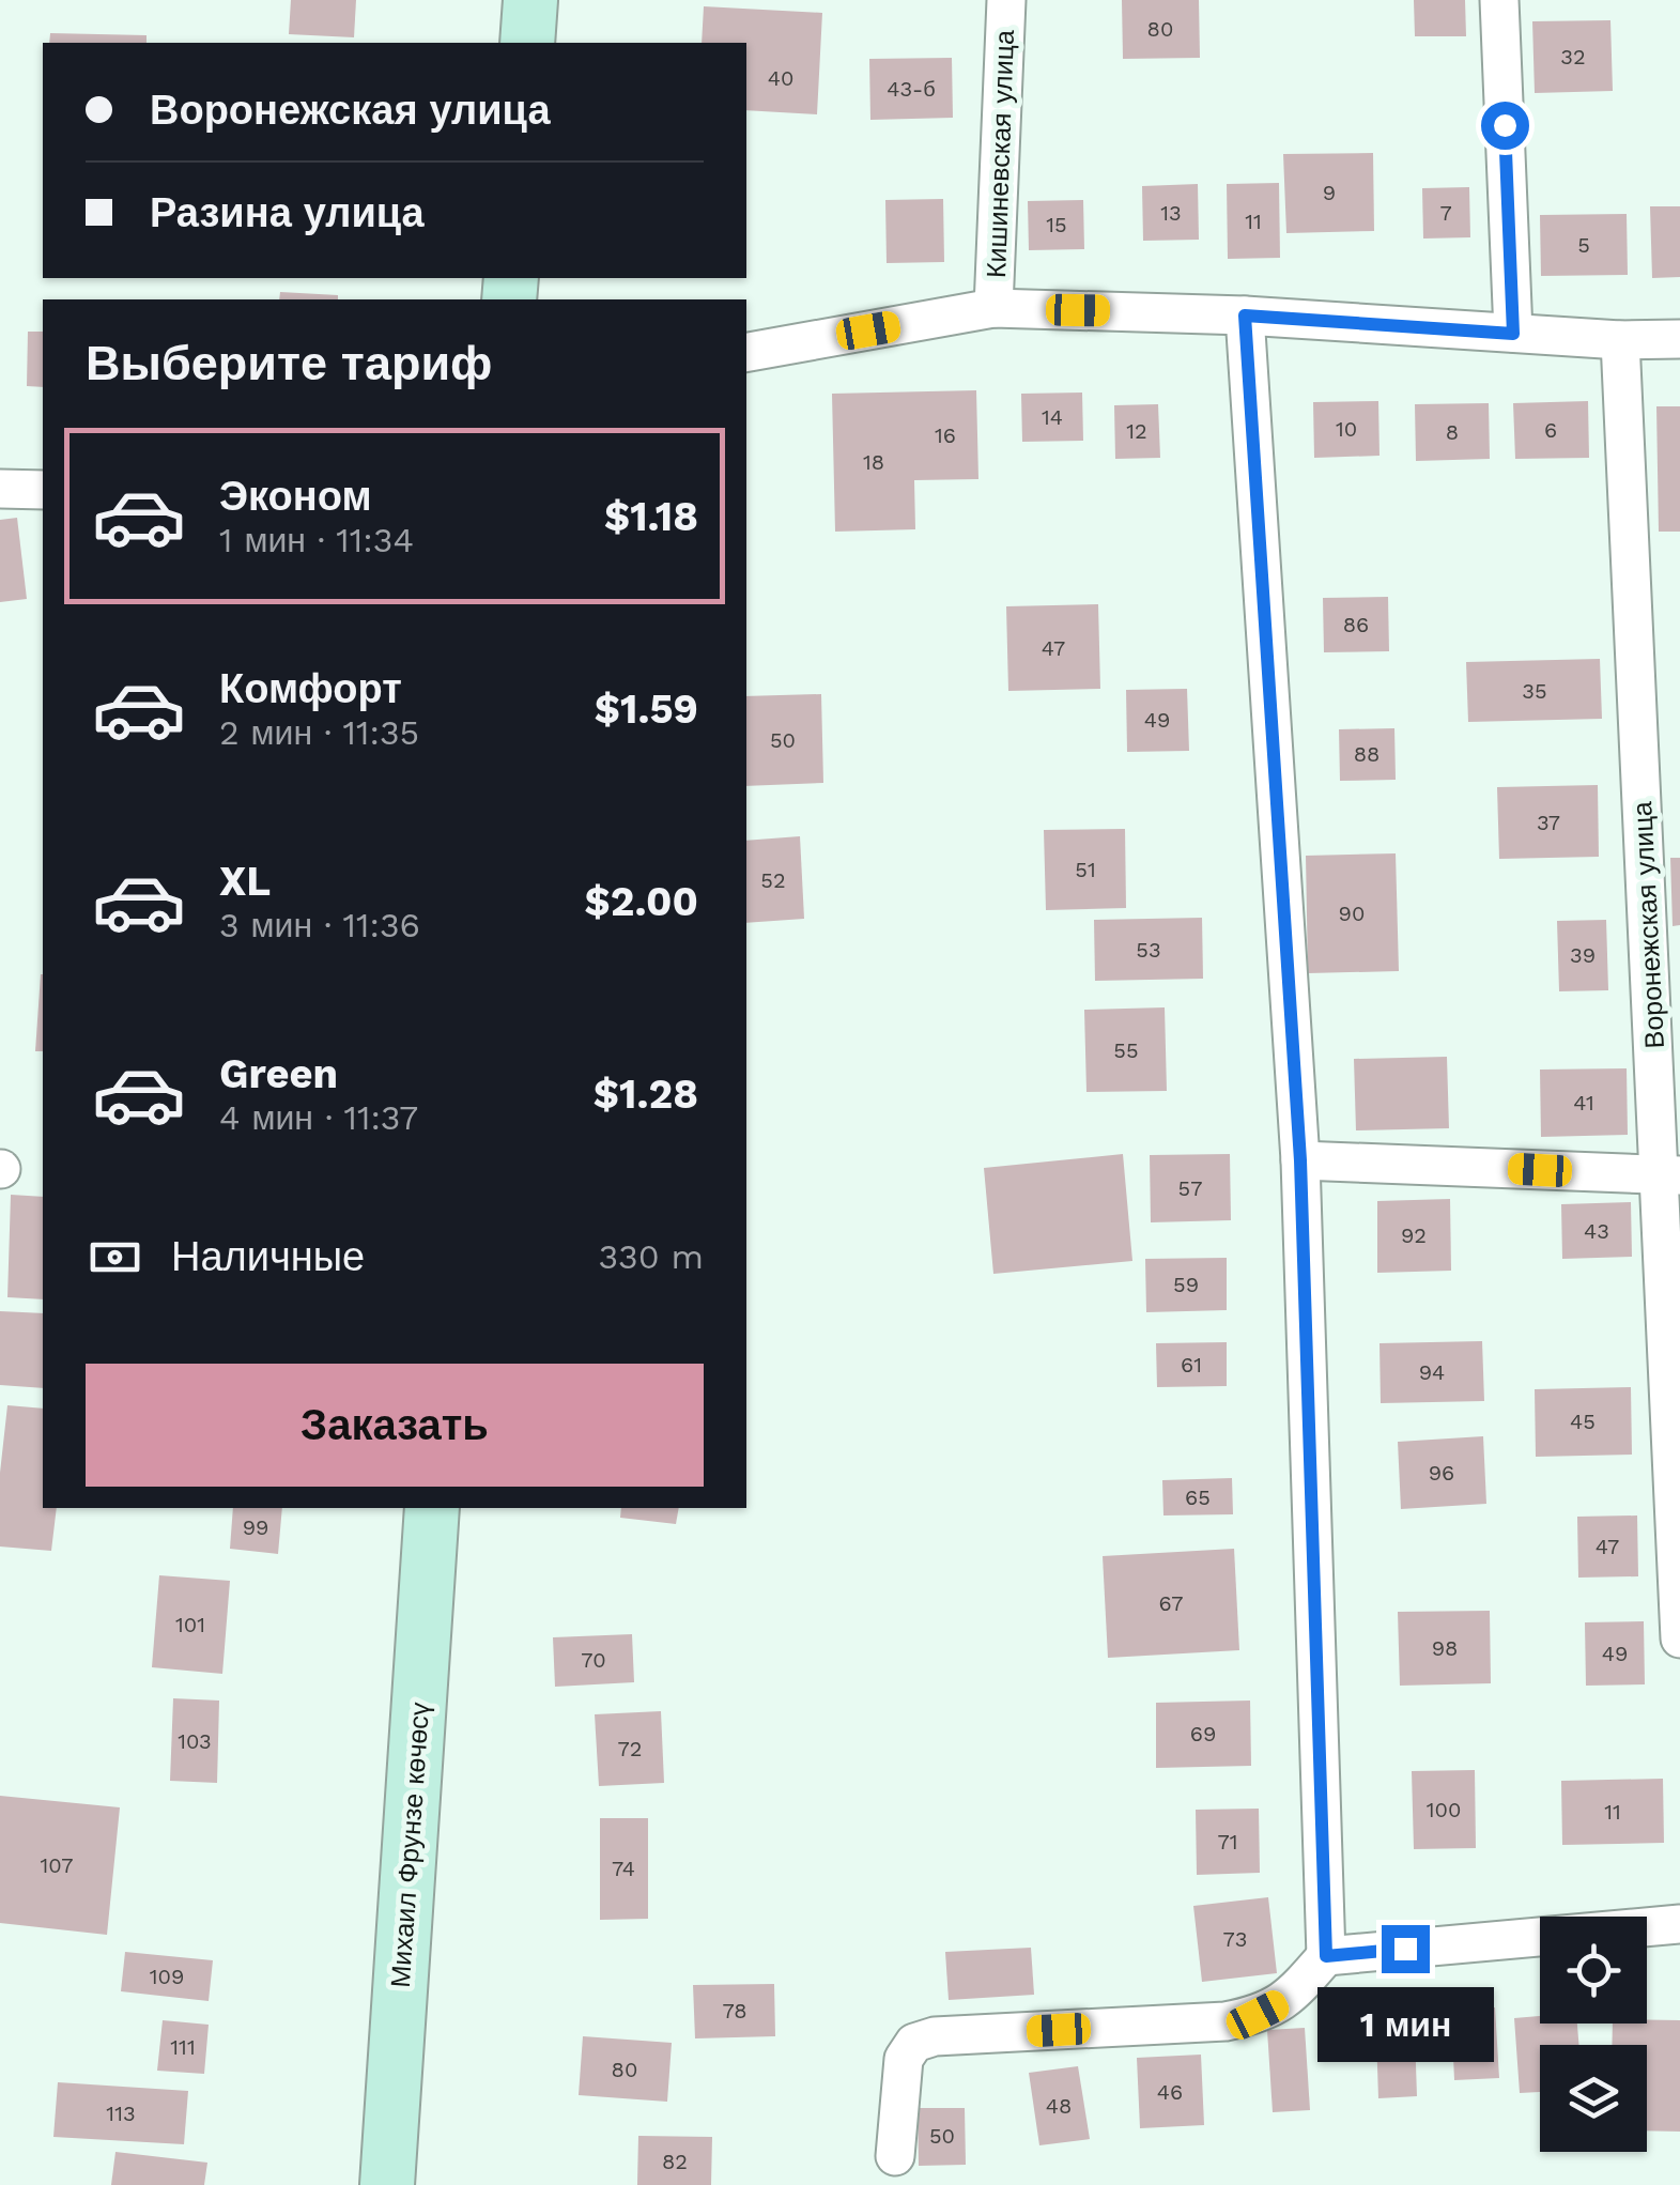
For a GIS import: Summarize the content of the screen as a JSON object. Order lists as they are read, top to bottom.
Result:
{
  "streets": {
    "main road": ["Михаил Фрунзе көчөсү"],
    "street": ["Кишиневская улица", "Воронежская улица"]
  },
  "house_numbers": [
    "80",
    "32",
    "40",
    "43-б",
    "9",
    "13",
    "7",
    "11",
    "15",
    "5",
    "14",
    "10",
    "6",
    "12",
    "8",
    "16",
    "18",
    "86",
    "47",
    "35",
    "49",
    "50",
    "88",
    "37",
    "51",
    "52",
    "90",
    "53",
    "39",
    "55",
    "41",
    "57",
    "43",
    "92",
    "59",
    "61",
    "94",
    "45",
    "96",
    "65",
    "99",
    "47",
    "67",
    "101",
    "98",
    "49",
    "70",
    "69",
    "103",
    "72",
    "100",
    "11",
    "71",
    "107",
    "74",
    "73",
    "109",
    "78",
    "111",
    "80",
    "46",
    "48",
    "113",
    "50",
    "82"
  ],
  "page": {
    "banner": ["Воронежская улица", "Разина улица"],
    "heading": "Выберите тариф",
    "list": [
      {
        "name": "Эконом",
        "note": "1 мин · 11:34",
        "value": "$1.18"
      },
      {
        "name": "Комфорт",
        "note": "2 мин · 11:35",
        "value": "$1.59"
      },
      {
        "name": "XL",
        "note": "3 мин · 11:36",
        "value": "$2.00"
      },
      {
        "name": "Green",
        "note": "4 мин · 11:37",
        "value": "$1.28"
      }
    ],
    "pay": ["Наличные", "330 m"],
    "buttons": "Заказать",
    "bubble": "1 мин"
  }
}
